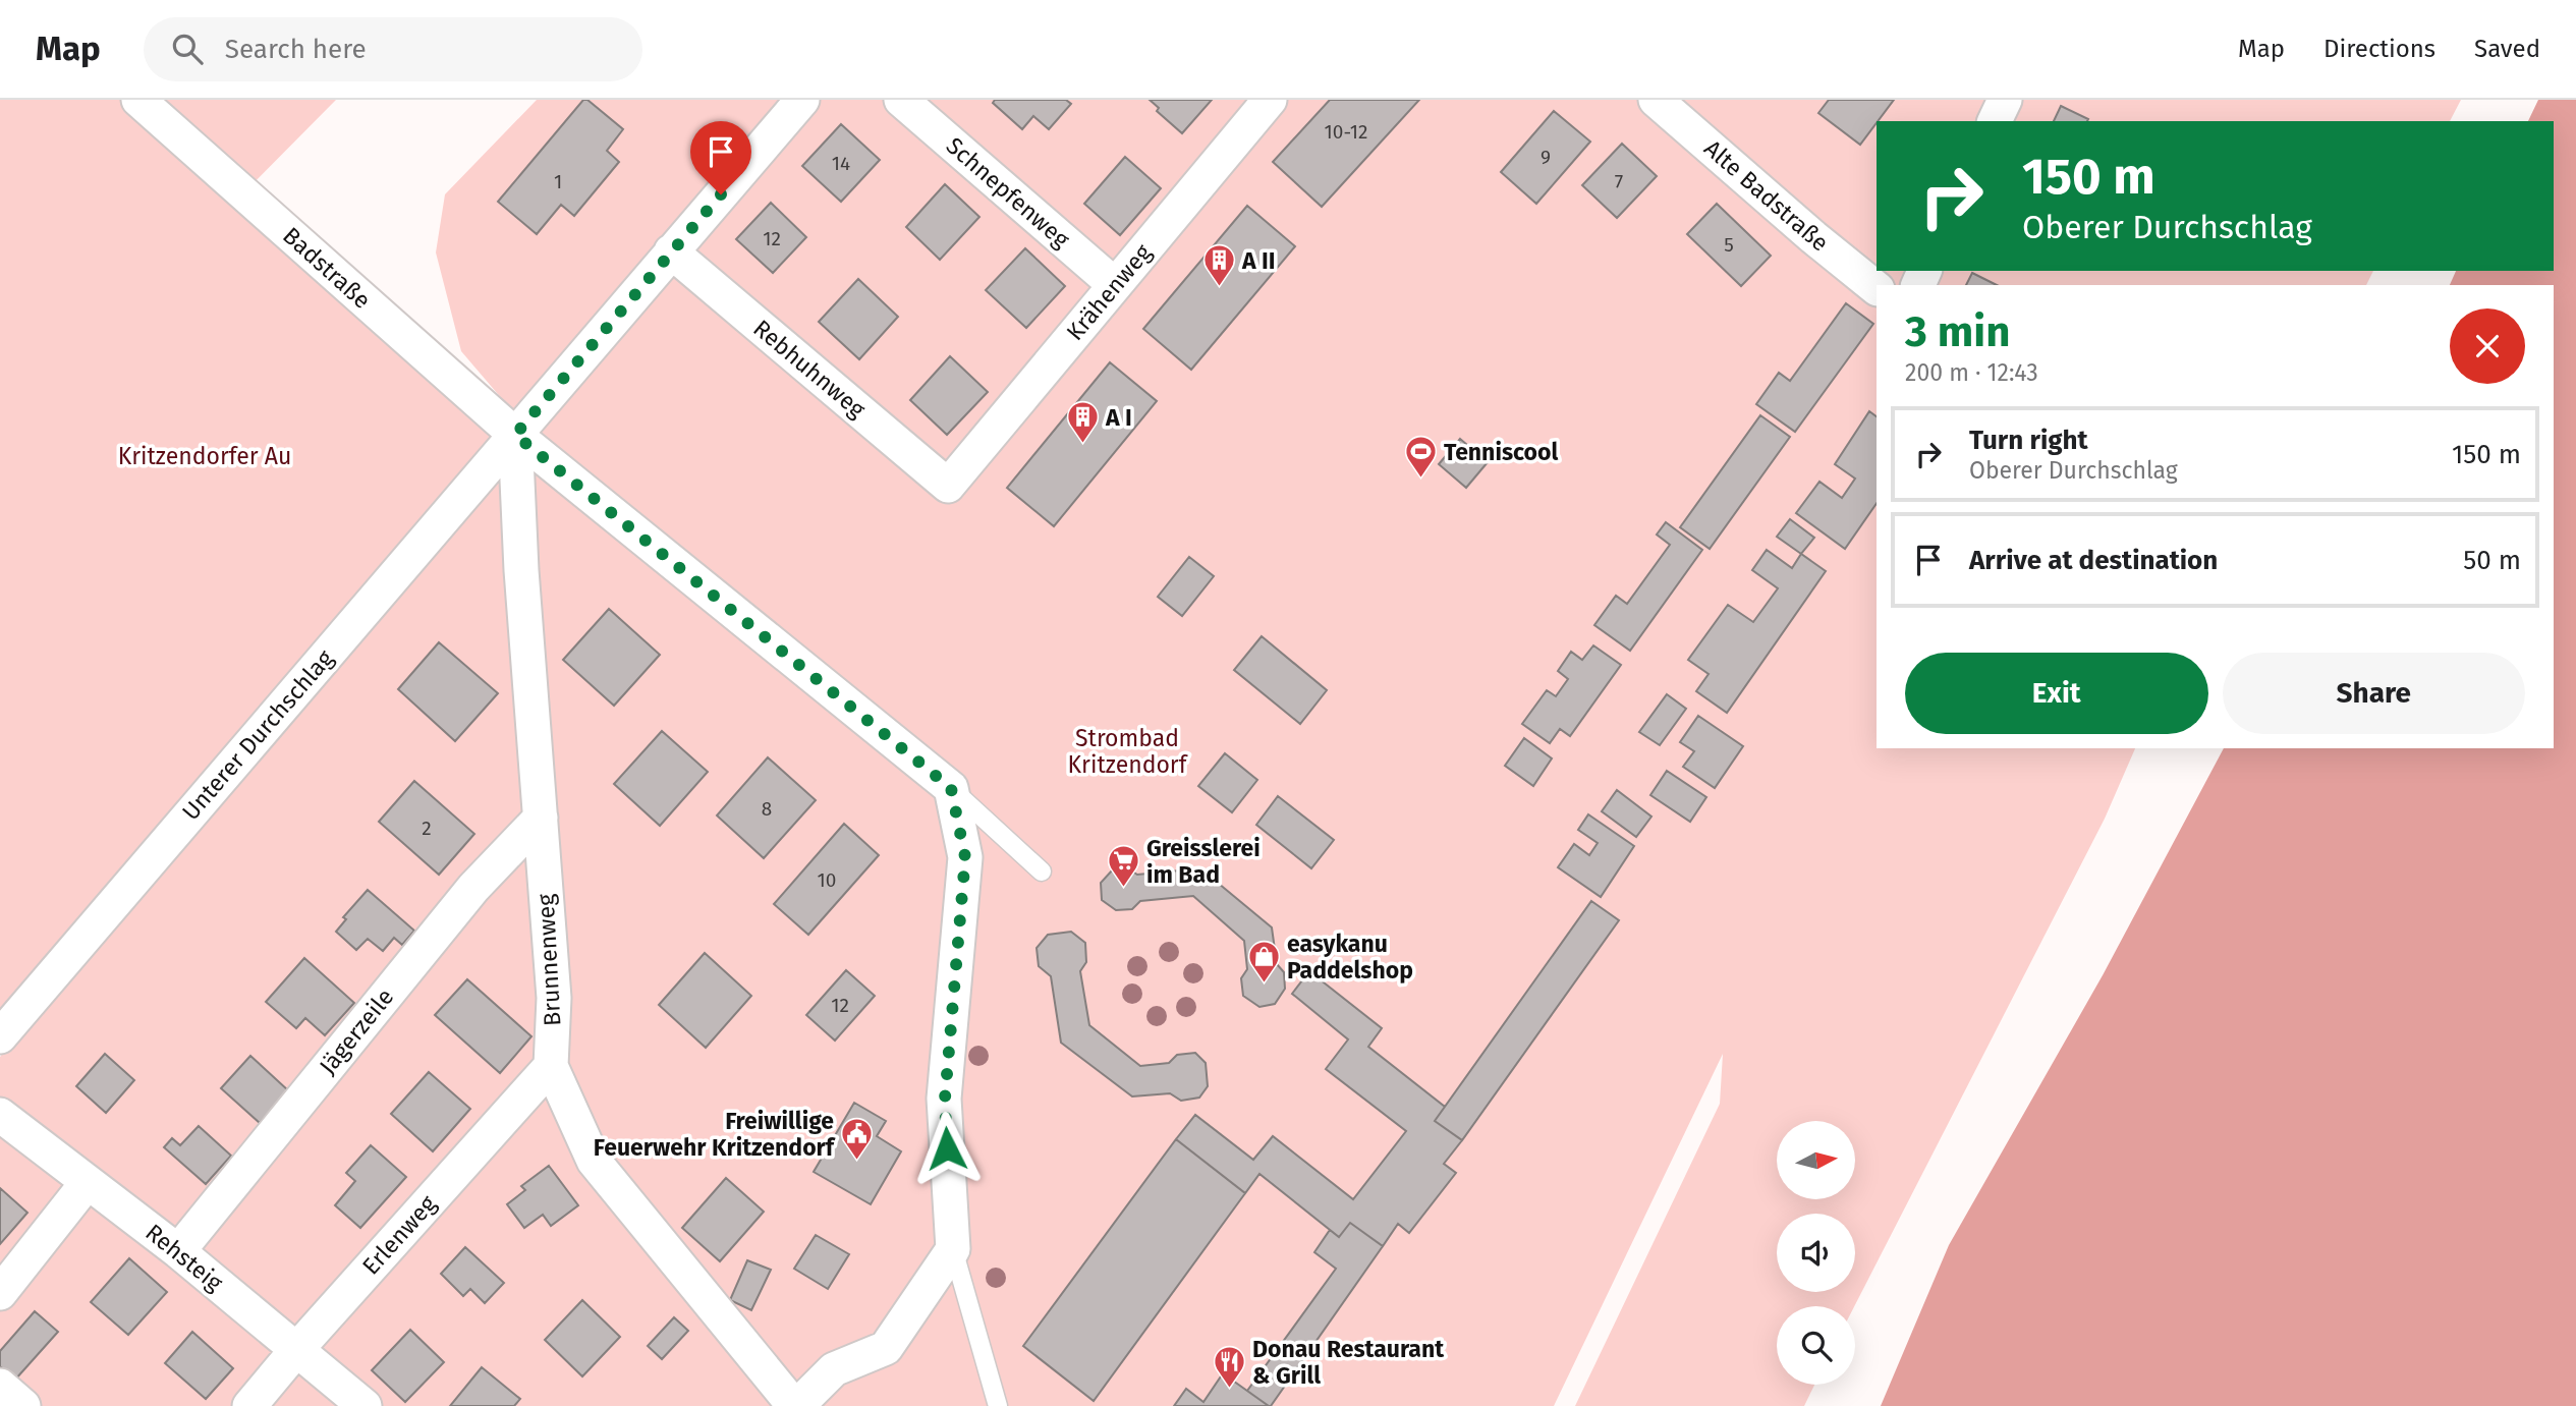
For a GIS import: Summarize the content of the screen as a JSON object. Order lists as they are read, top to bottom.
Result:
{
  "streets": {
    "street": [
      "Schnepfenweg",
      "Alte Badstraße",
      "Badstraße",
      "Krähenweg",
      "Rebhuhnweg",
      "Unterer Durchschlag",
      "Brunnenweg",
      "Jägerzeile",
      "Erlenweg",
      "Rehsteig"
    ]
  },
  "crossings": [
    ["Schnepfenweg", "Krähenweg"],
    ["Badstraße", "Unterer Durchschlag"],
    ["Badstraße", "Brunnenweg"],
    ["Krähenweg", "Rebhuhnweg"],
    ["Rebhuhnweg", "Unterer Durchschlag"],
    ["Unterer Durchschlag", "Brunnenweg"],
    ["Brunnenweg", "Jägerzeile"],
    ["Brunnenweg", "Erlenweg"],
    ["Jägerzeile", "Rehsteig"],
    ["Erlenweg", "Rehsteig"]
  ],
  "parks": ["Kritzendorfer Au", "Strombad Kritzendorf"],
  "places": {
    "building": ["A II", "A I"],
    "sports": ["Tenniscool"],
    "supermarket": ["Greisslerei im Bad"],
    "shop": ["easykanu Paddelshop"],
    "public building": ["Freiwillige Feuerwehr Kritzendorf"],
    "restaurant": ["Donau Restaurant & Grill"]
  },
  "house_numbers": [
    "10-12",
    "9",
    "14",
    "1",
    "7",
    "12",
    "5",
    "8",
    "2",
    "10",
    "12"
  ],
  "north": "right",
  "page": {
    "header": "Map",
    "search": "Search here",
    "nav": ["Map", "Directions", "Saved"],
    "turn": ["150 m", "Oberer Durchschlag"],
    "heading": ["3 min", "200 m · 12:43"],
    "list": [
      {
        "name": "Turn right",
        "note": "Oberer Durchschlag",
        "value": "150 m"
      },
      {
        "name": "Arrive at destination",
        "value": "50 m"
      }
    ],
    "buttons": ["Exit", "Share"]
  }
}
